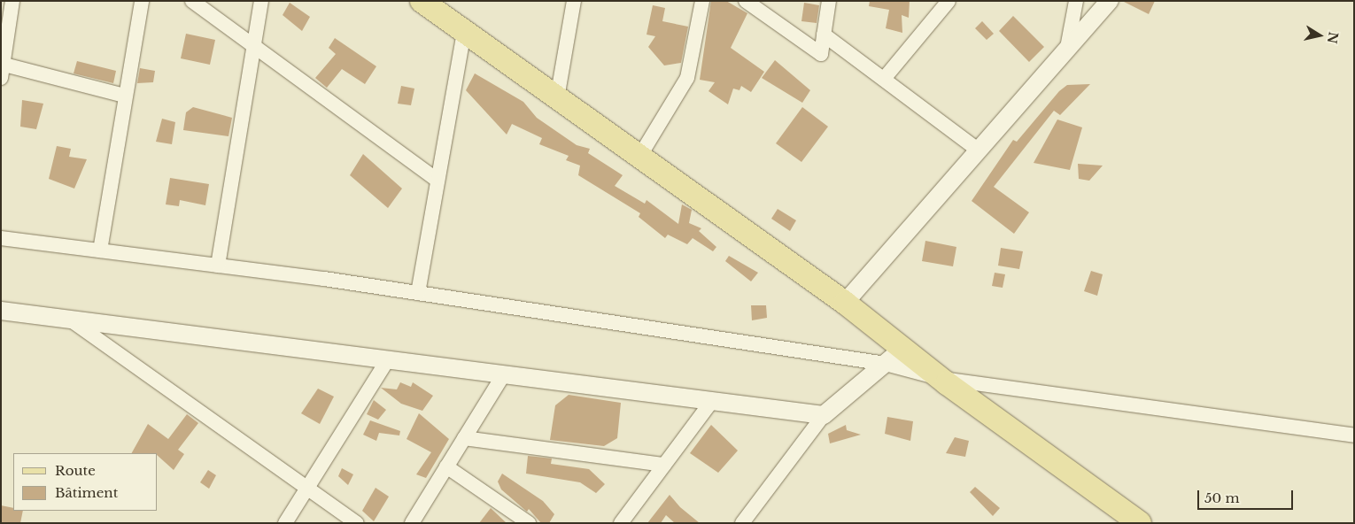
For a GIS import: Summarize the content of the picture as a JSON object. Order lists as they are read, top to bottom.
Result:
{
  "legend": ["Route", "Bâtiment"],
  "scale_bar": "50 m",
  "north": "right"
}
